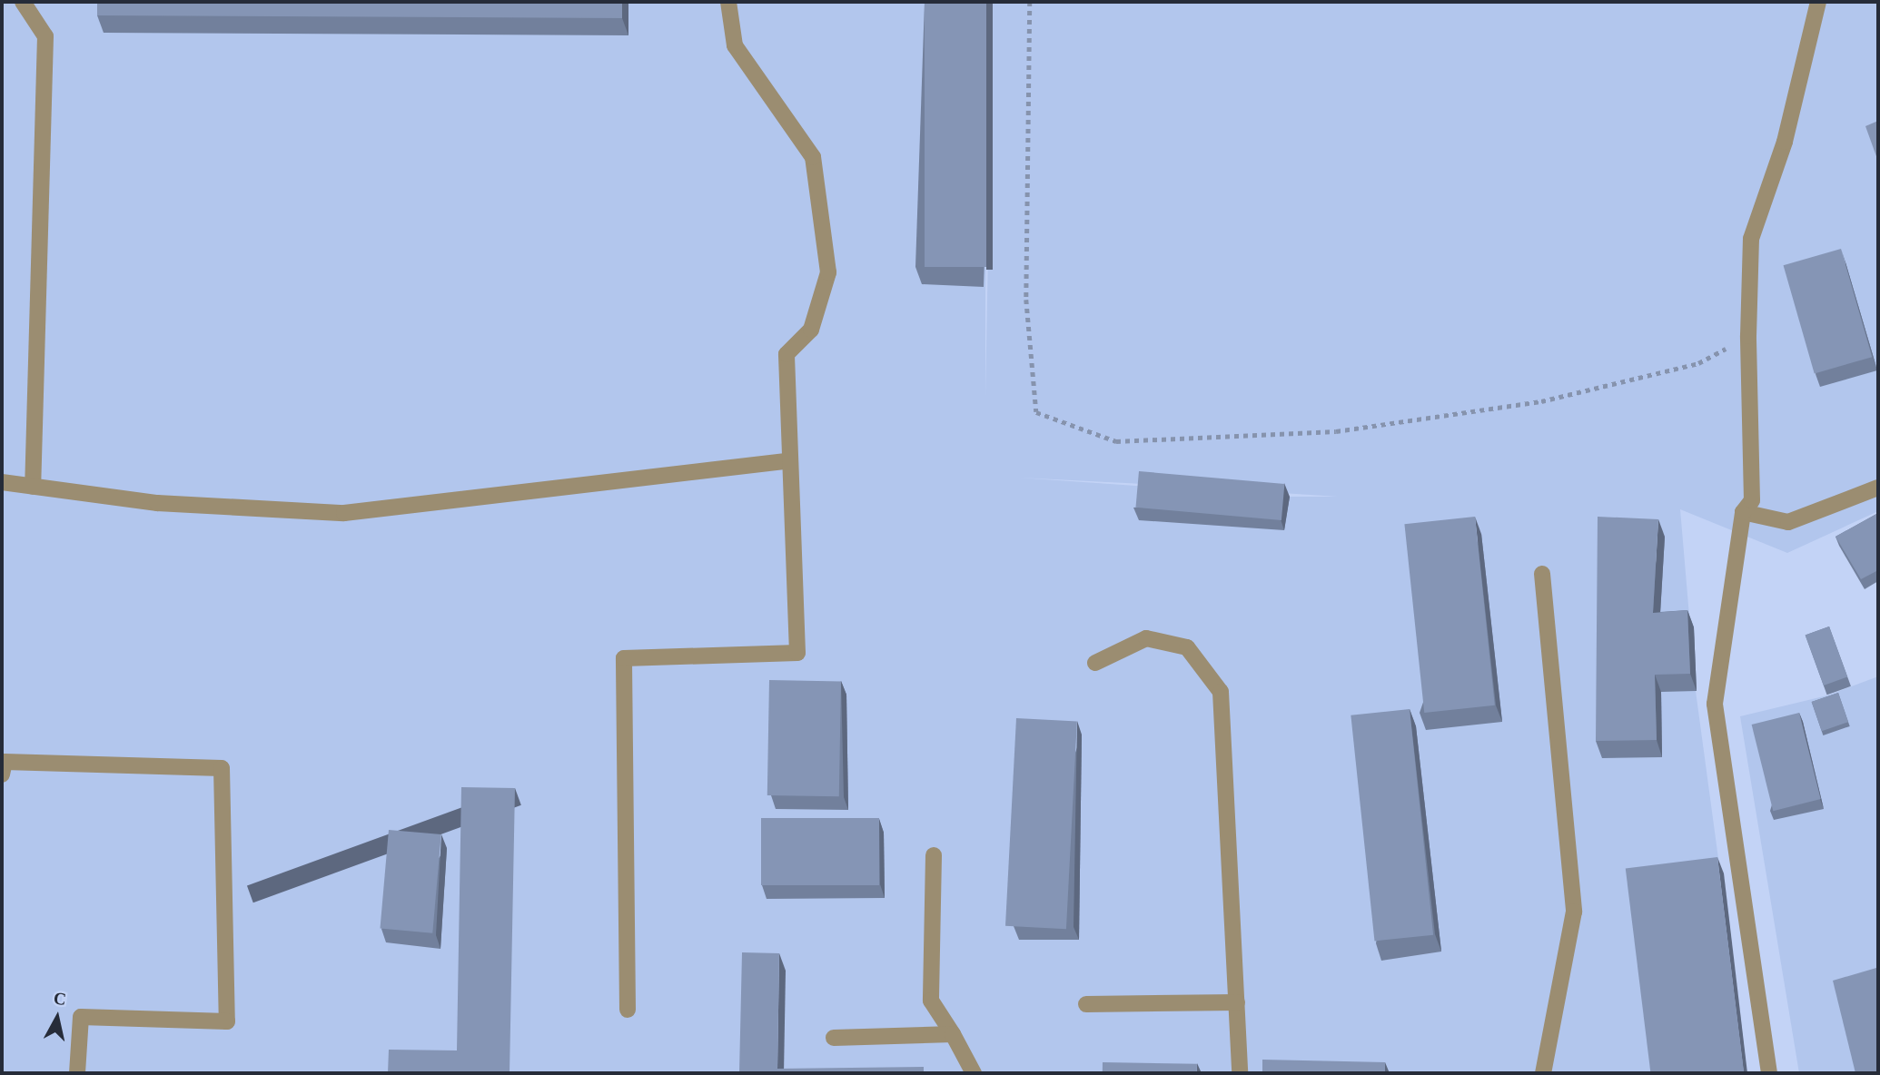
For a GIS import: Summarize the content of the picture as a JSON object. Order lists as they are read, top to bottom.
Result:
{
  "north": "top"
}
